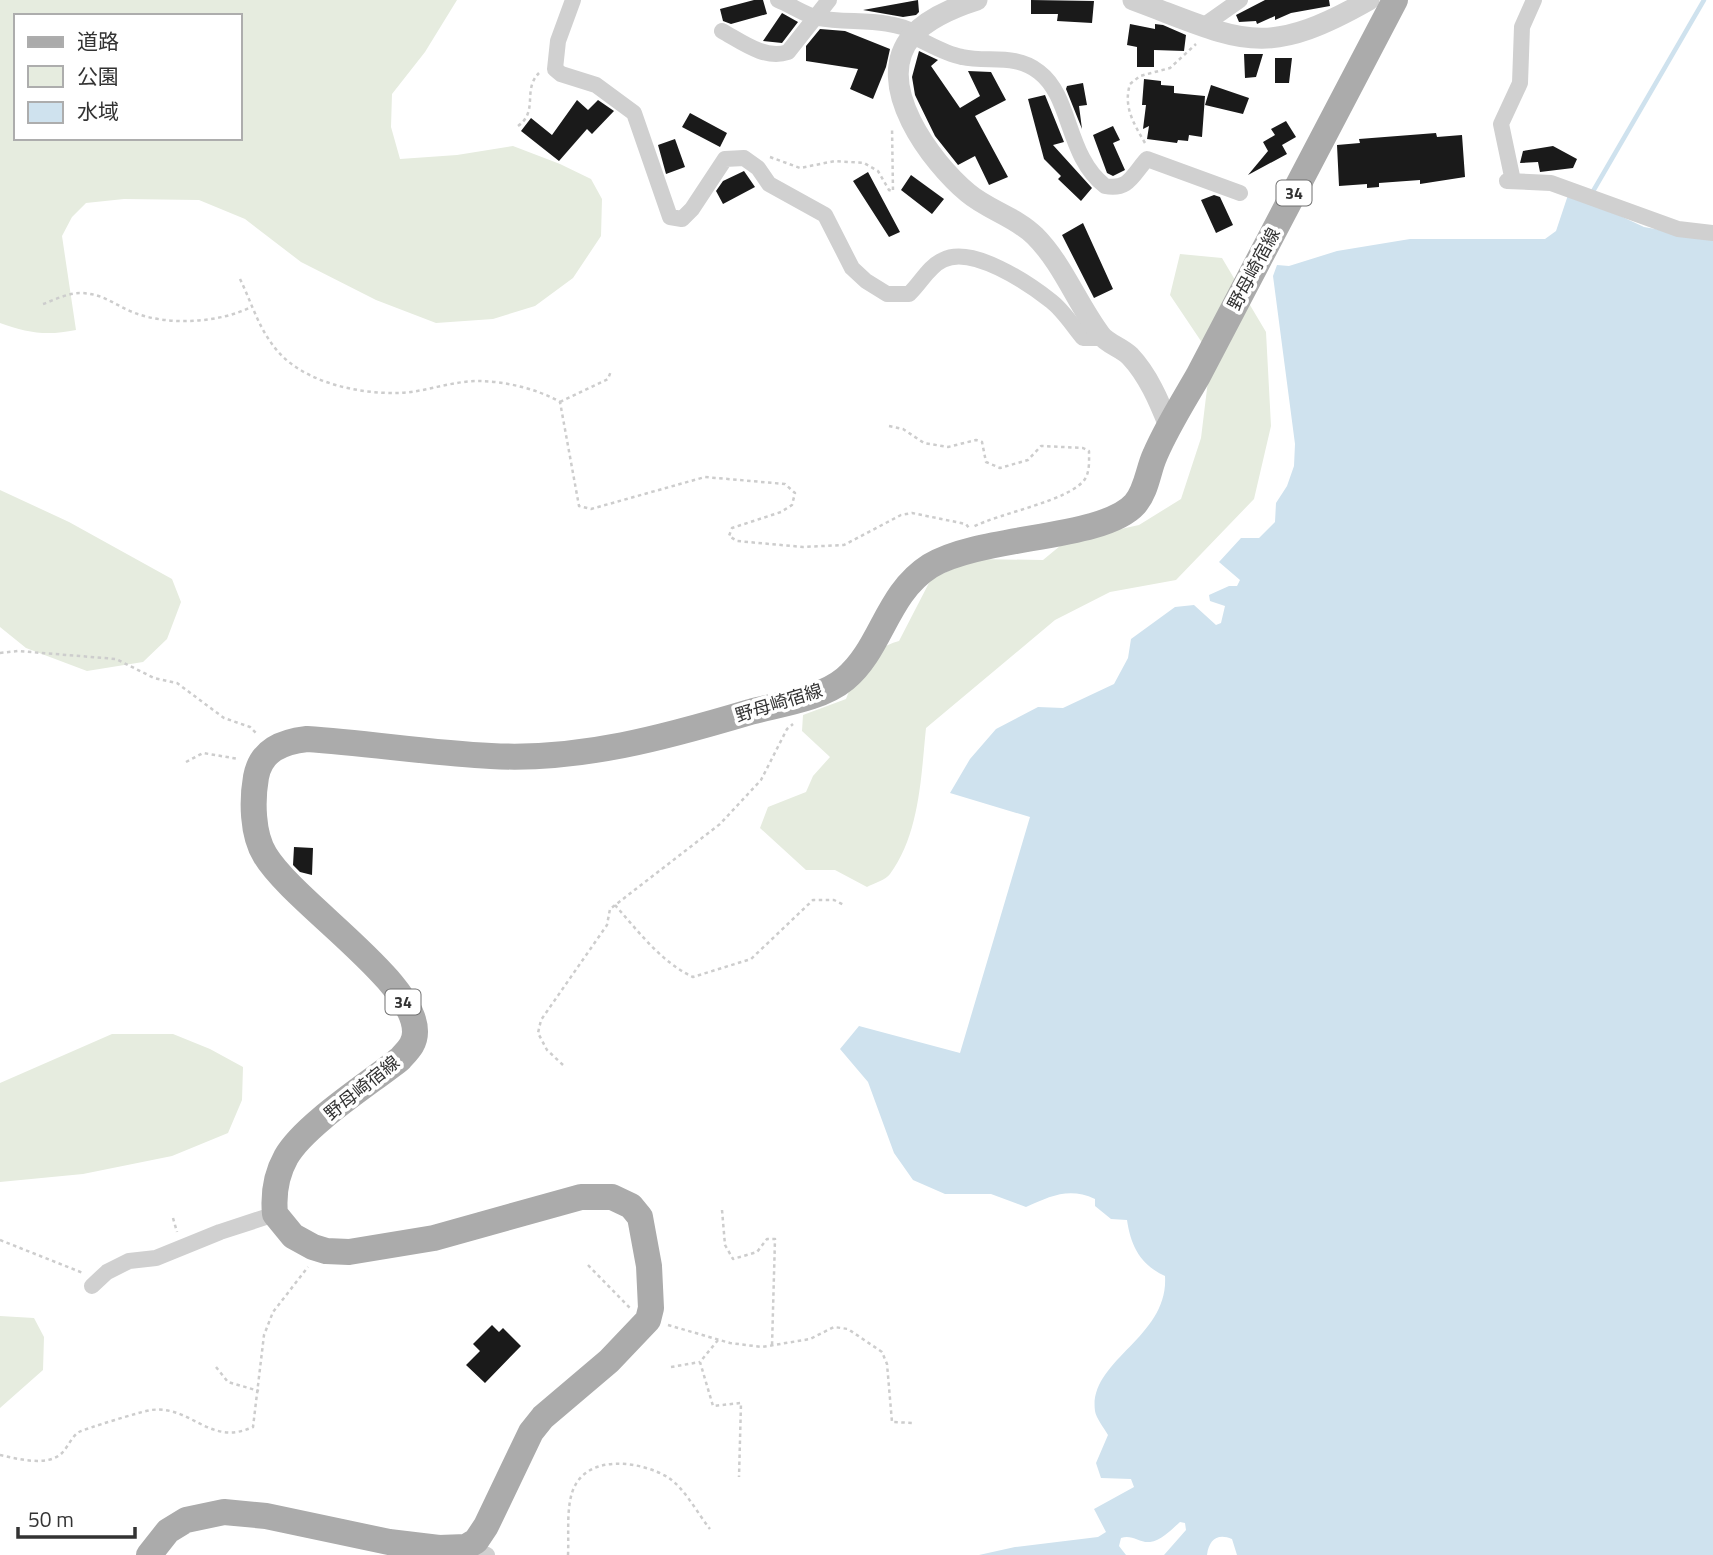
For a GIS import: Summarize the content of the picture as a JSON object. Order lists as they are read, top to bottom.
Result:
{
  "streets": {
    "main road": ["34", "野母崎宿線"]
  },
  "legend": ["道路", "公園", "水域"],
  "scale_bar": "50 m"
}
